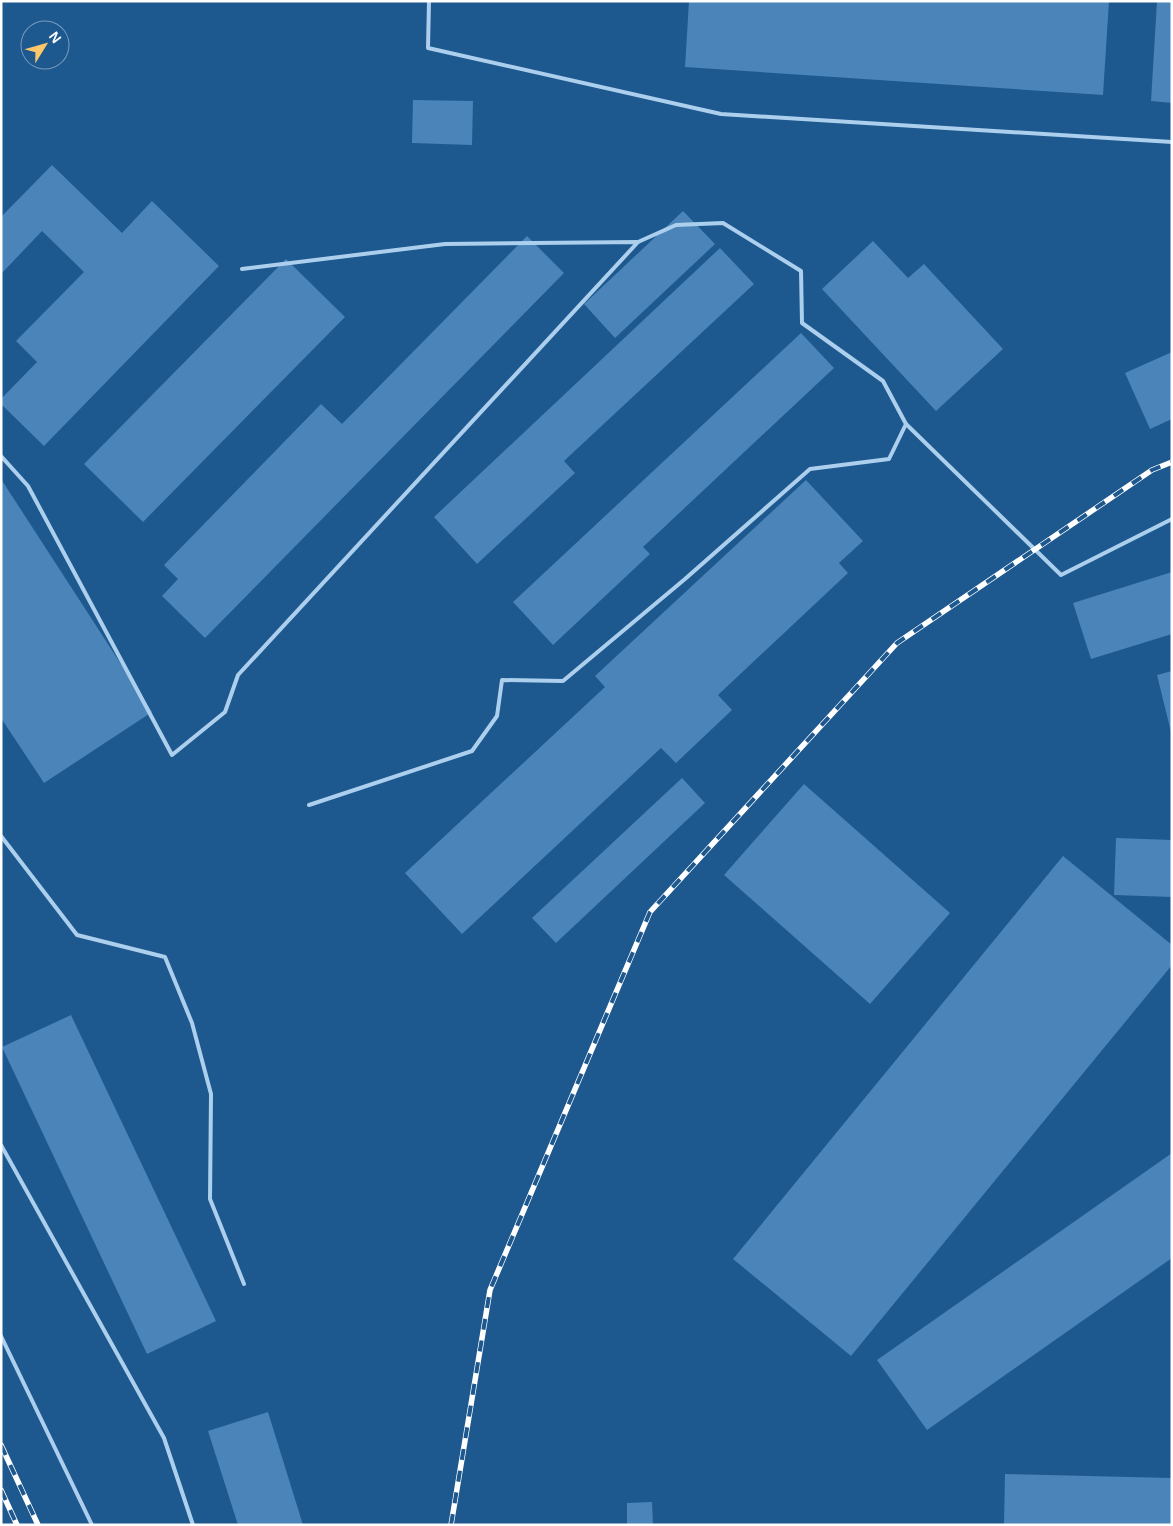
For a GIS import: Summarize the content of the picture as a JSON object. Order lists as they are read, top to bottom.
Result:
{
  "north": "top right"
}
